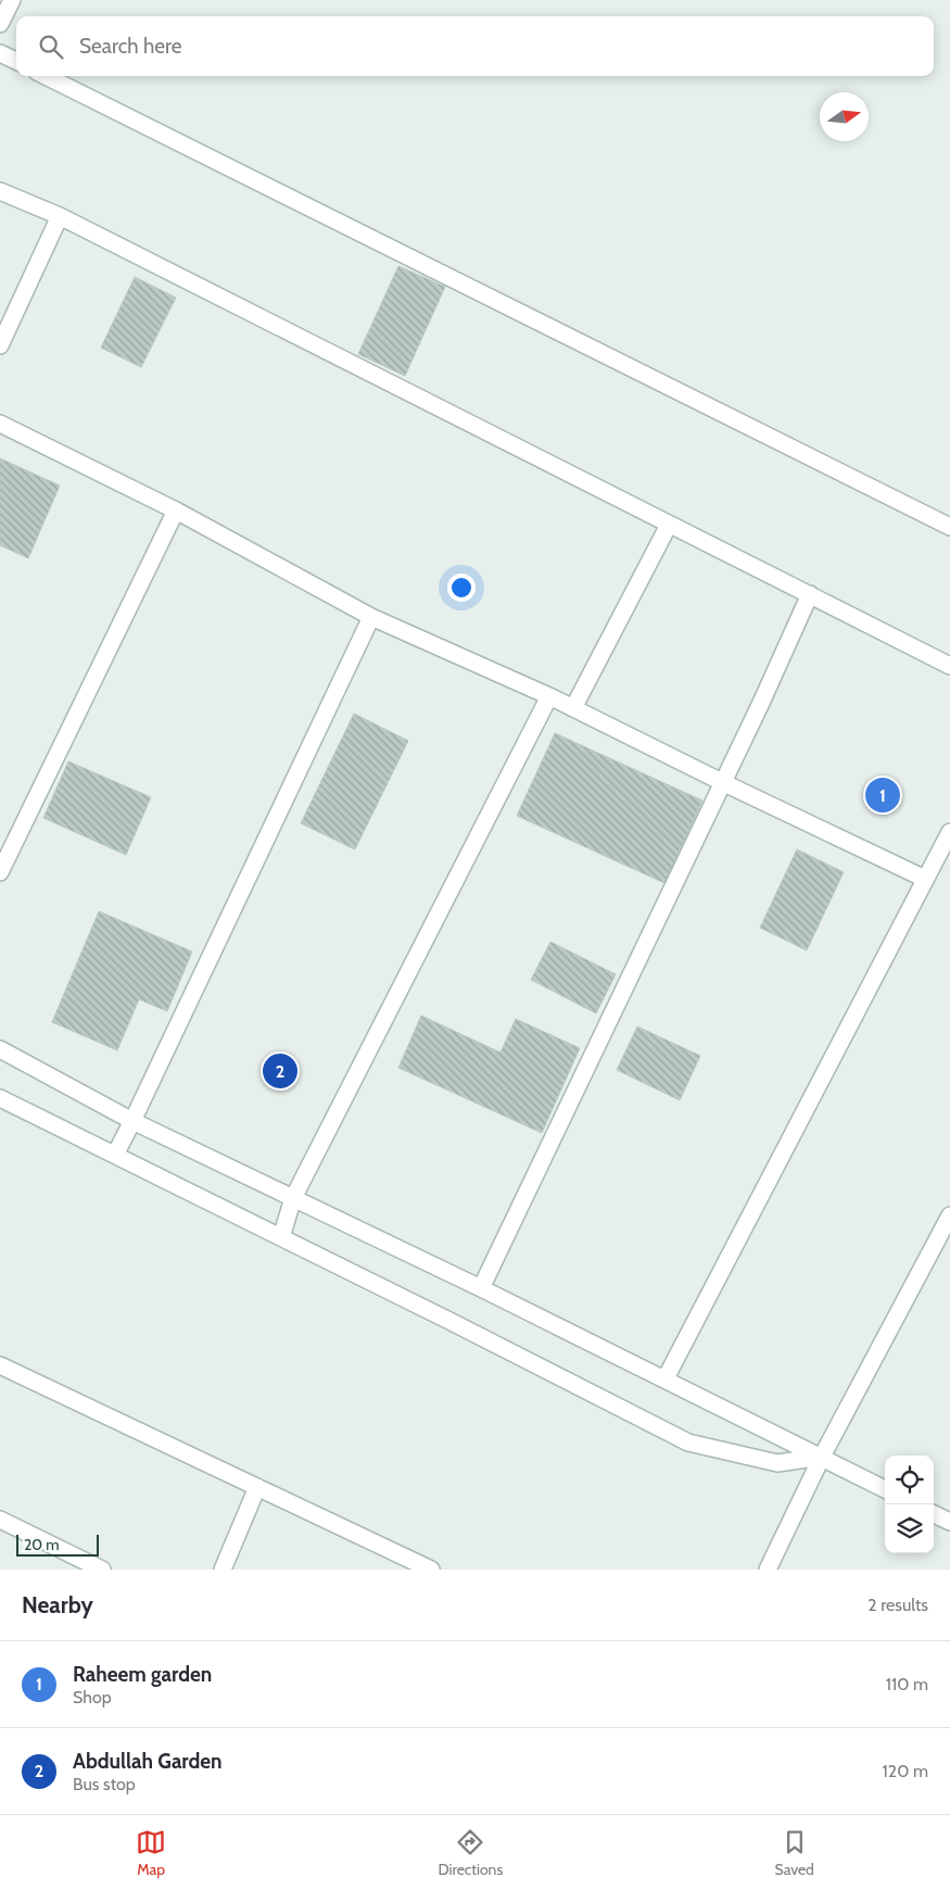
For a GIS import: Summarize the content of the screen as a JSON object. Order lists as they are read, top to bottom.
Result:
{
  "scale_bar": "20 m",
  "north": "right",
  "page": {
    "search": "Search here",
    "pins": ["1", "2"],
    "scale": "20 m",
    "heading": ["Nearby", "2 results"],
    "list": [
      {
        "mark": "1",
        "name": "Raheem garden",
        "note": "Shop",
        "value": "110 m"
      },
      {
        "mark": "2",
        "name": "Abdullah Garden",
        "note": "Bus stop",
        "value": "120 m"
      }
    ],
    "nav": ["Map", "Directions", "Saved"]
  }
}
